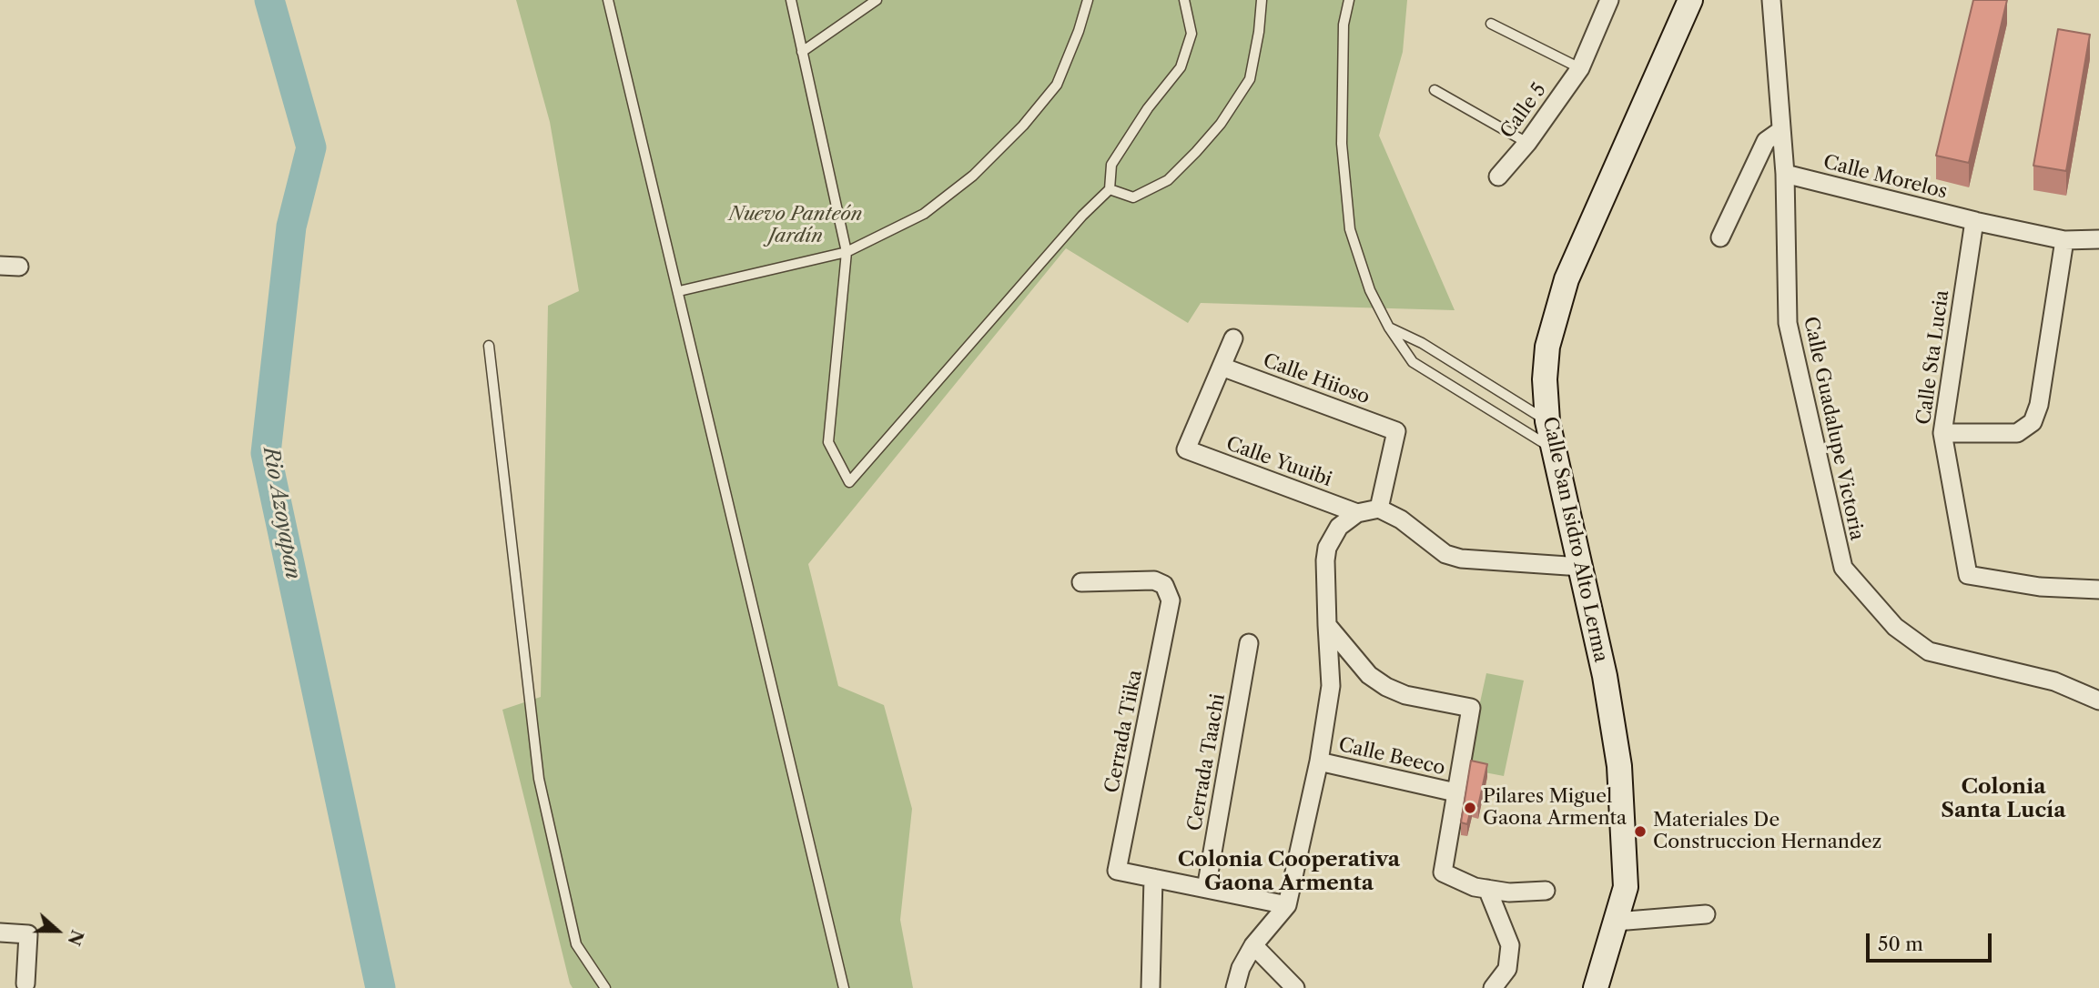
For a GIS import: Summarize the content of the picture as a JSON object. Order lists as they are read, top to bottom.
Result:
{
  "streets": {
    "street": [
      "Calle 5",
      "Calle Morelos",
      "Calle Sta Lucia",
      "Calle Hiioso",
      "Calle Guadalupe Victoria",
      "Calle Yuuibi",
      "Calle San Isidro Alto Lerma",
      "Cerrada Tiika",
      "Calle Beeco",
      "Cerrada Taachi"
    ]
  },
  "crossings": [
    ["Calle Morelos", "Calle Sta Lucia"],
    ["Calle Morelos", "Calle Guadalupe Victoria"],
    ["Calle Hiioso", "Calle Yuuibi"]
  ],
  "districts": ["Colonia Santa Lucía", "Colonia Cooperativa Gaona Armenta"],
  "water": ["Rio Azoyapan"],
  "parks": ["Nuevo Panteón Jardín"],
  "places": ["Pilares Miguel Gaona Armenta", "Materiales De Construccion Hernandez"],
  "scale_bar": "50 m",
  "north": "right"
}
